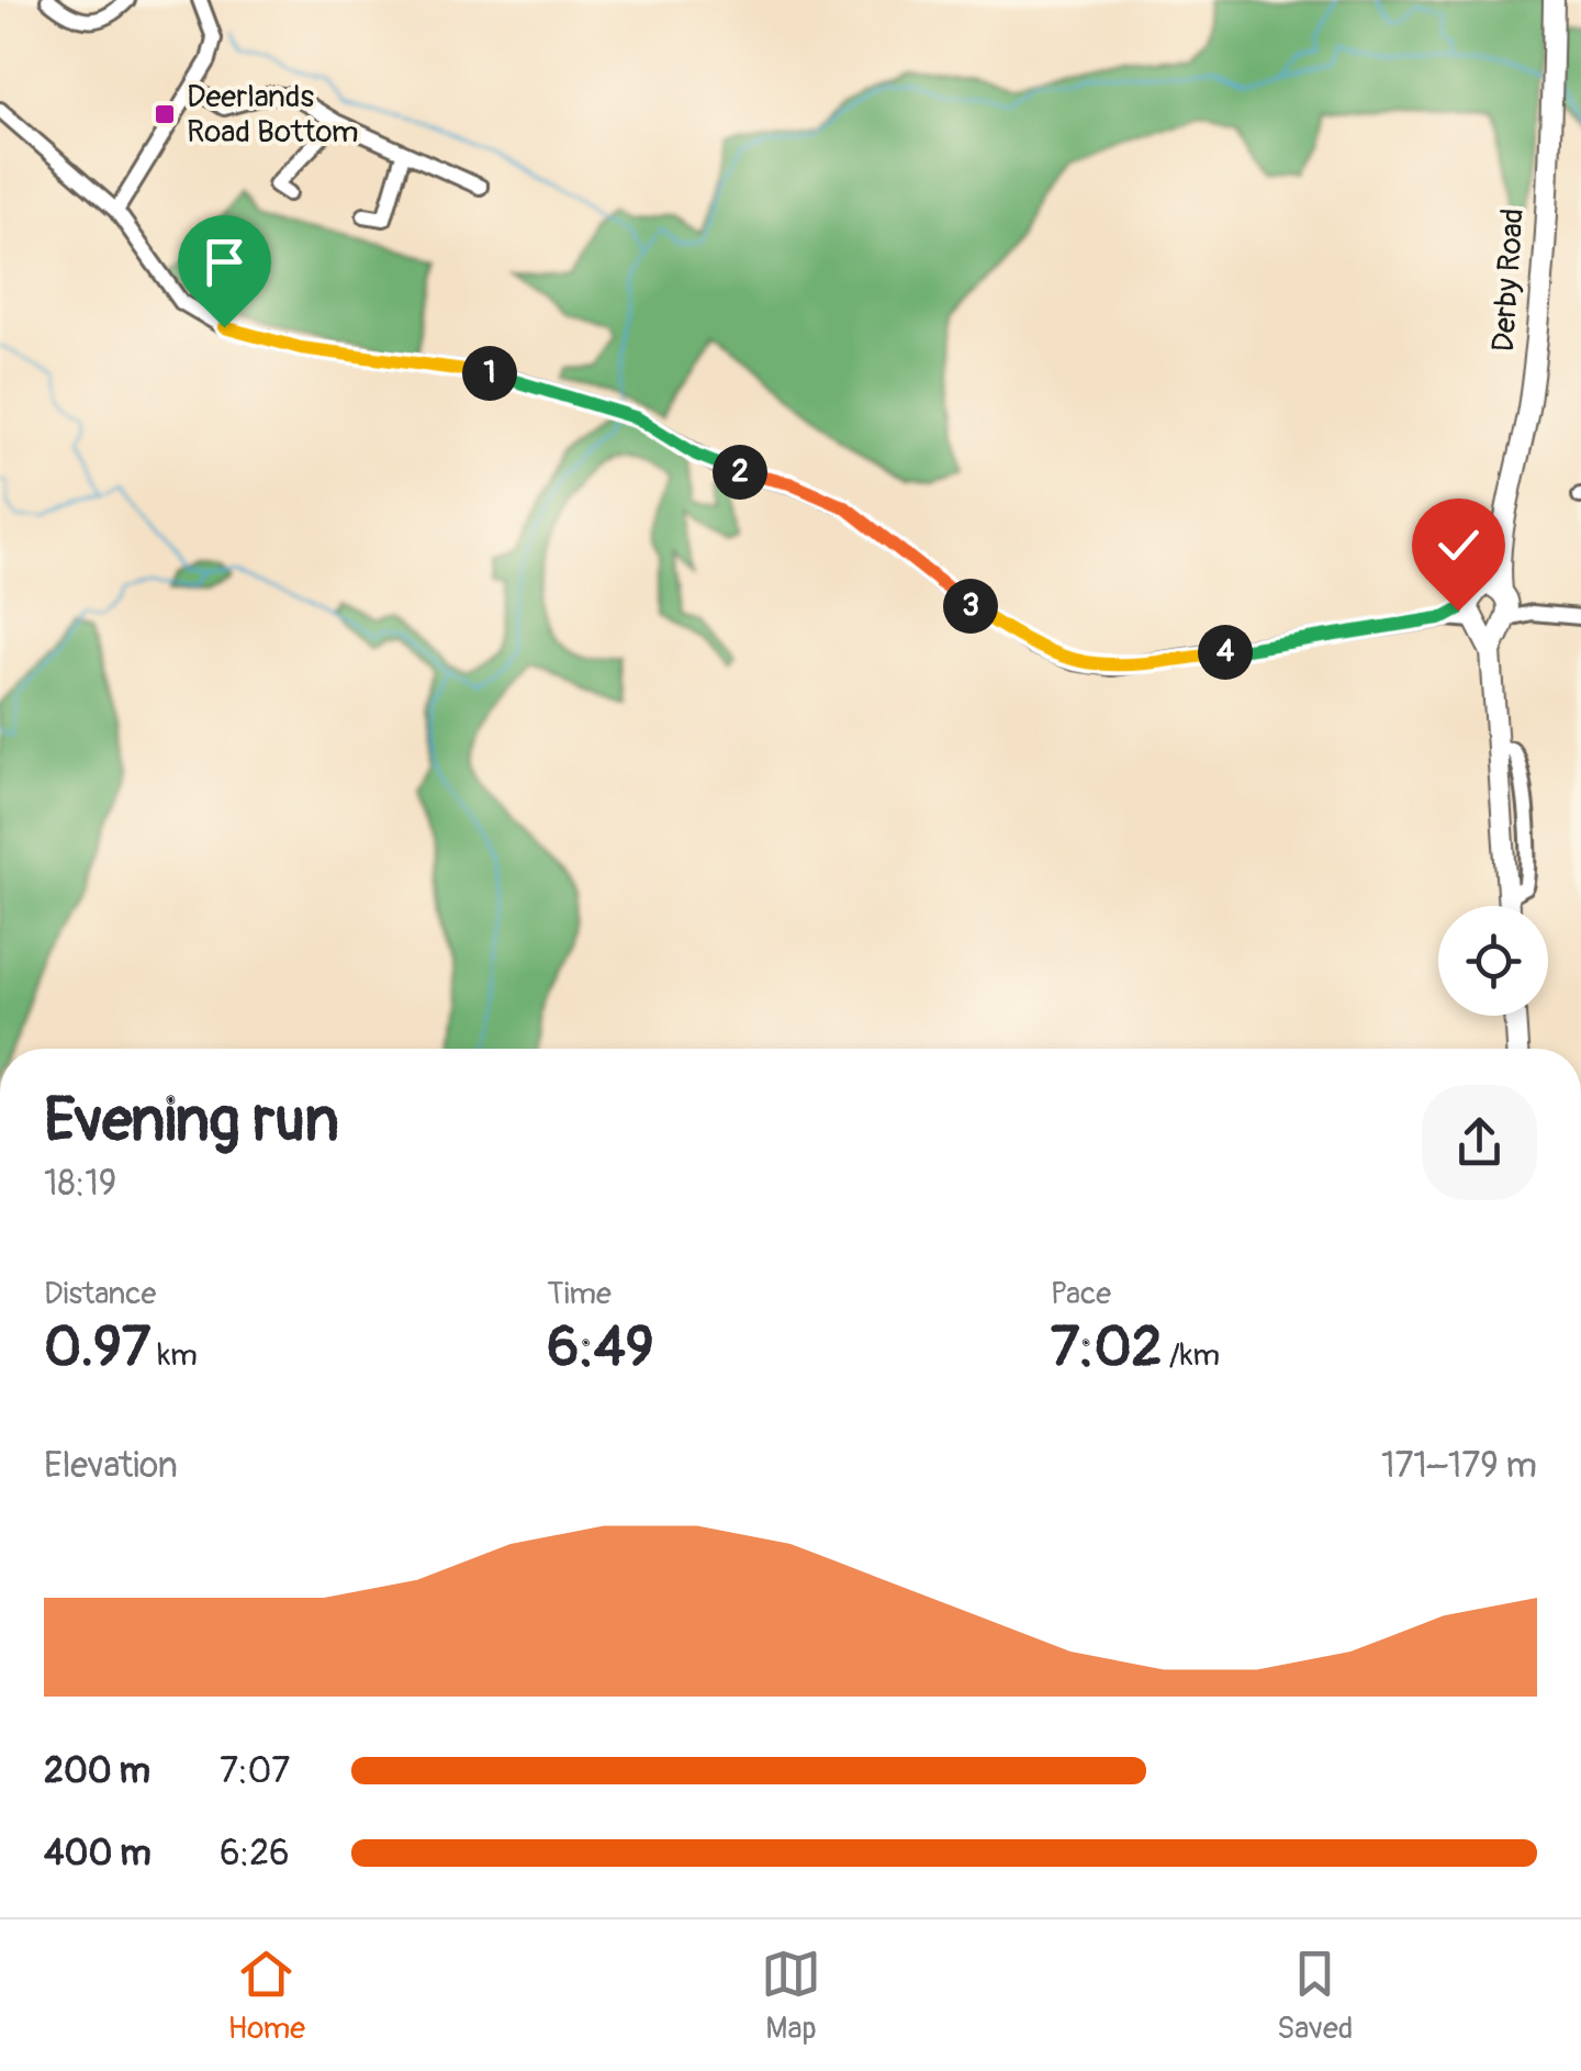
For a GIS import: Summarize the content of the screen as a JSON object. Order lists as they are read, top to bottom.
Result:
{
  "streets": {
    "highway": ["Derby Road"]
  },
  "places": {
    "transit": ["Deerlands Road Bottom"]
  },
  "page": {
    "pins": [
      "1",
      "2",
      "3",
      "4"
    ],
    "heading": ["Evening run", "18:19"],
    "stats": [
      ["Distance", "0.97 km"],
      ["Time", "6:49"],
      ["Pace", "7:02 /km"]
    ],
    "chart": ["Elevation", "171–179 m"],
    "list": [
      {
        "name": "200 m",
        "note": "7:07"
      },
      {
        "name": "400 m",
        "note": "6:26"
      }
    ],
    "tabs": ["Home", "Map", "Saved"]
  }
}
